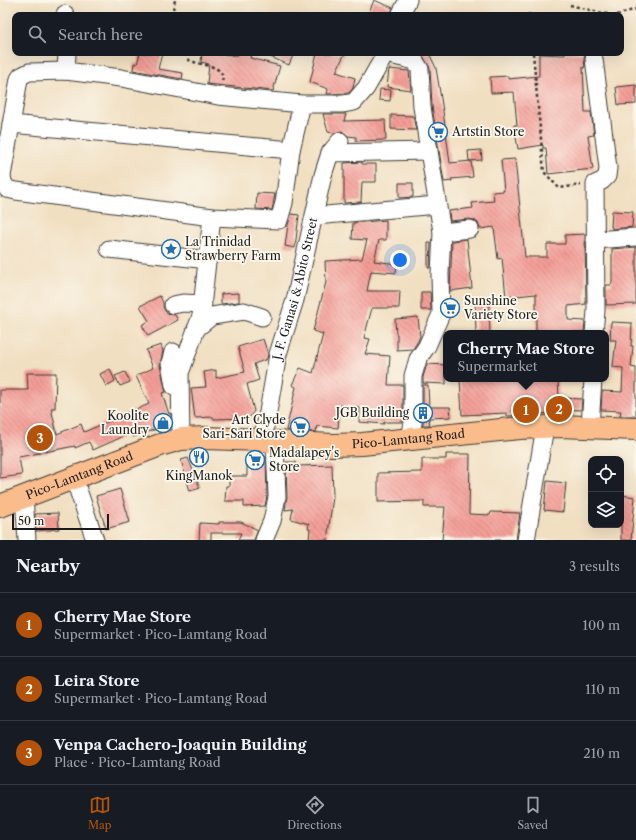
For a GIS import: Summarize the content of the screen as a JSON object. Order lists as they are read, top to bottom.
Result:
{
  "streets": {
    "main road": ["Pico-Lamtang Road"],
    "street": ["J. F. Ganasi & Abito Street"]
  },
  "crossings": [
    ["J. F. Ganasi & Abito Street", "Pico-Lamtang Road"]
  ],
  "places": {
    "supermarket": [
      "Artstin Store",
      "Sunshine Variety Store",
      "Art Clyde Sari-Sari Store",
      "Madalapey's Store"
    ],
    "place": ["La Trinidad Strawberry Farm"],
    "building": ["JGB Building"],
    "shop": ["Koolite Laundry"],
    "restaurant": ["KingManok"]
  },
  "scale_bar": "50 m",
  "page": {
    "search": "Search here",
    "popup": ["Cherry Mae Store", "Supermarket"],
    "pins": ["2", "1", "3"],
    "scale": "50 m",
    "heading": ["Nearby", "3 results"],
    "list": [
      {
        "mark": "1",
        "name": "Cherry Mae Store",
        "note": "Supermarket · Pico-Lamtang Road",
        "value": "100 m"
      },
      {
        "mark": "2",
        "name": "Leira Store",
        "note": "Supermarket · Pico-Lamtang Road",
        "value": "110 m"
      },
      {
        "mark": "3",
        "name": "Venpa Cachero-Joaquin Building",
        "note": "Place · Pico-Lamtang Road",
        "value": "210 m"
      }
    ],
    "nav": ["Map", "Directions", "Saved"]
  }
}
